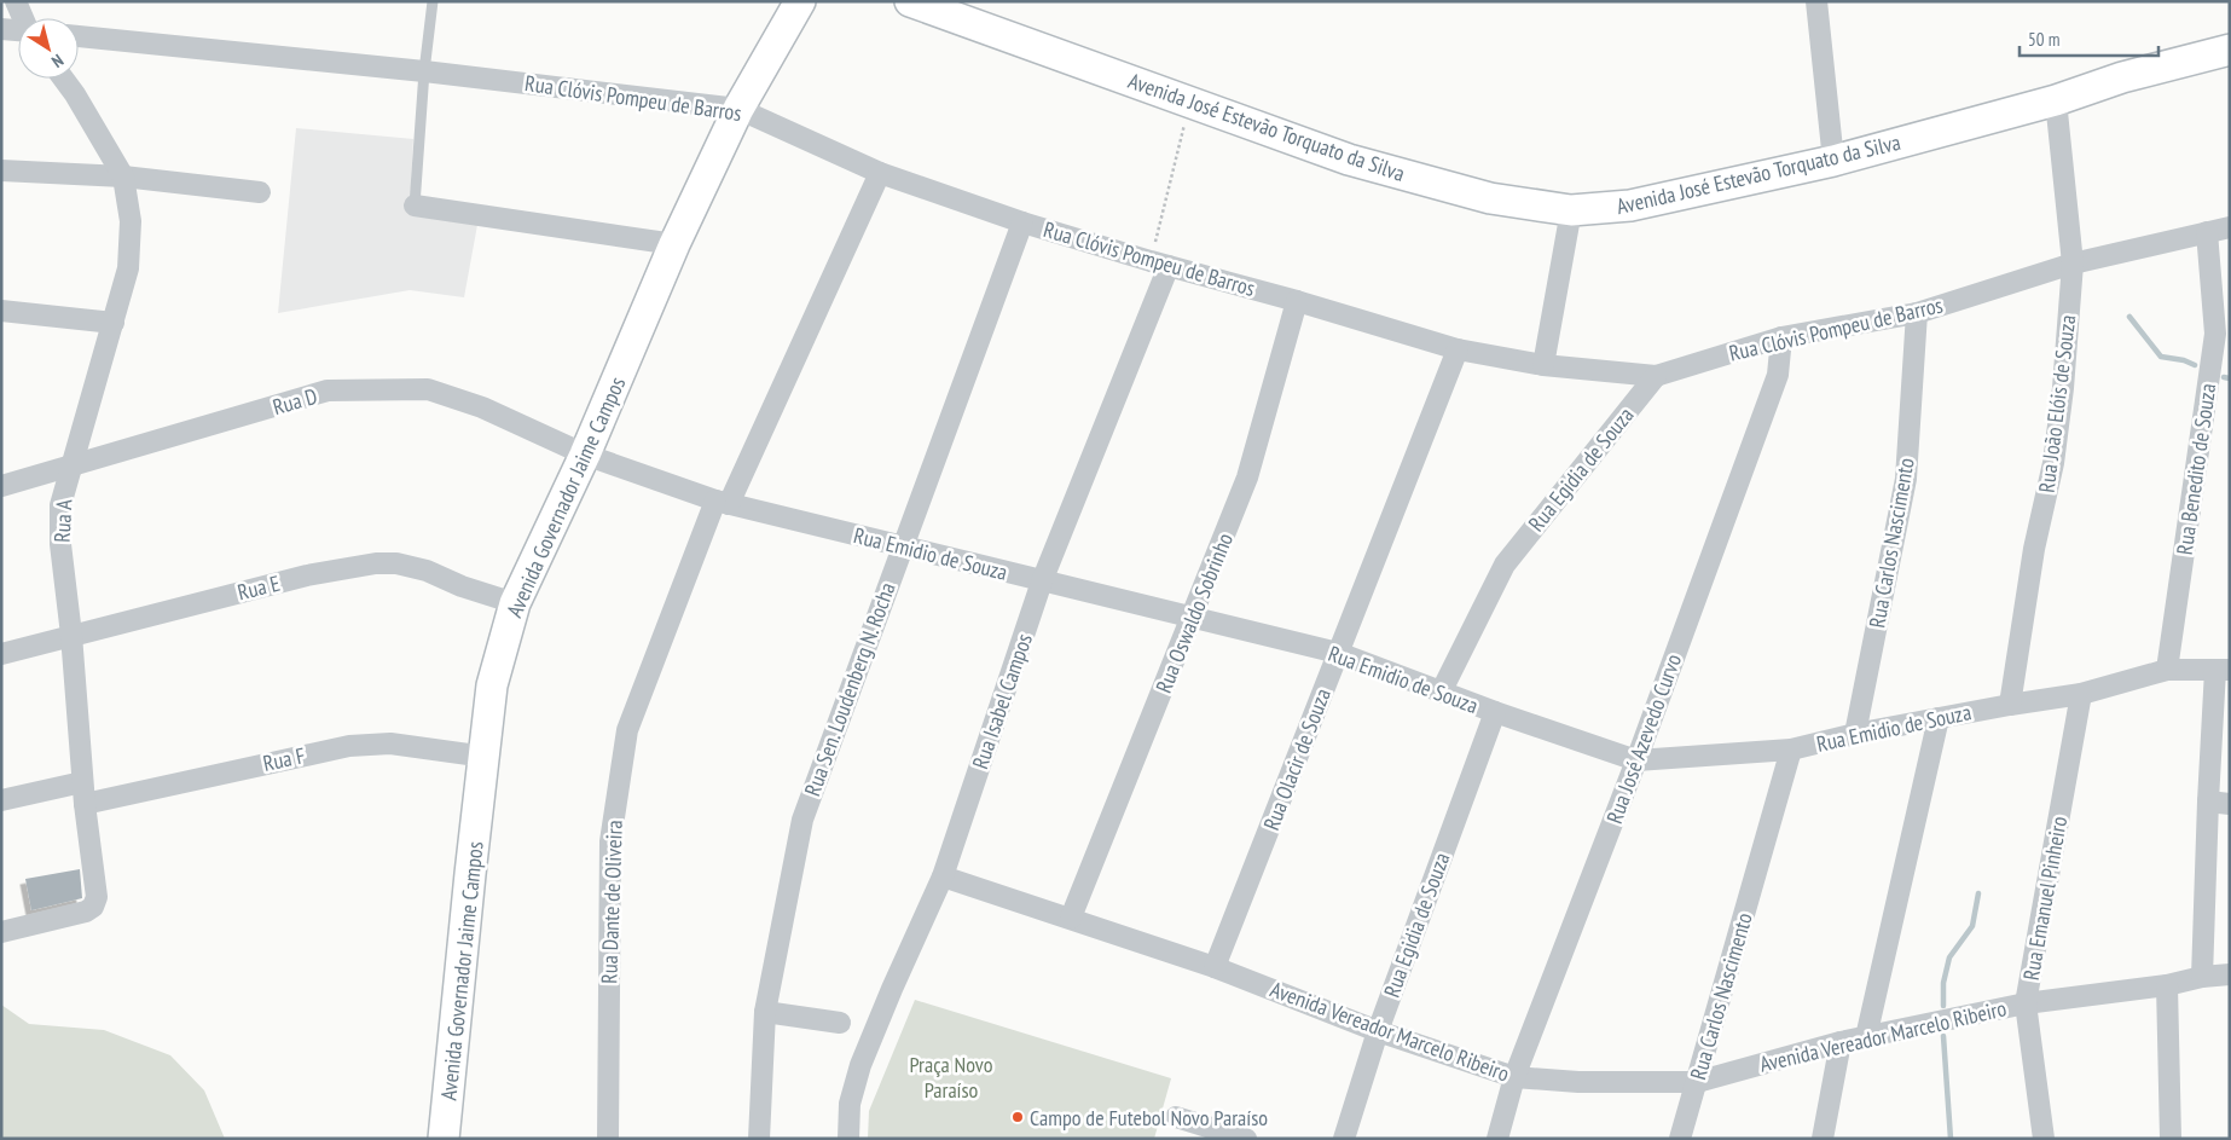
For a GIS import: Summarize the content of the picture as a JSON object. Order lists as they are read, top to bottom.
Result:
{
  "streets": {
    "main road": ["Avenida José Estevão Torquato da Silva", "Avenida Governador Jaime Campos"],
    "street": [
      "Rua Clóvis Pompeu de Barros",
      "Rua D",
      "Rua João Elóis de Souza",
      "Rua Egidia de Souza",
      "Rua Benedito de Souza",
      "Rua A",
      "Rua Carlos Nascimento",
      "Rua Emidio de Souza",
      "Rua E",
      "Rua Oswaldo Sobrinho",
      "Rua Sen. Loudenberg N. Rocha",
      "Rua Isabel Campos",
      "Rua José Azevedo Curvo",
      "Rua F",
      "Rua Olacir de Souza",
      "Rua Emanuel Pinheiro",
      "Rua Dante de Oliveira",
      "Avenida Vereador Marcelo Ribeiro"
    ]
  },
  "crossings": [
    ["Rua Clóvis Pompeu de Barros", "Rua João Elóis de Souza"],
    ["Rua Clóvis Pompeu de Barros", "Rua Egidia de Souza"],
    ["Rua Clóvis Pompeu de Barros", "Rua Benedito de Souza"],
    ["Rua Clóvis Pompeu de Barros", "Avenida Governador Jaime Campos"],
    ["Rua Clóvis Pompeu de Barros", "Rua Carlos Nascimento"],
    ["Rua Clóvis Pompeu de Barros", "Rua Oswaldo Sobrinho"],
    ["Rua Clóvis Pompeu de Barros", "Rua Sen. Loudenberg N. Rocha"],
    ["Rua Clóvis Pompeu de Barros", "Rua Isabel Campos"],
    ["Rua Clóvis Pompeu de Barros", "Rua José Azevedo Curvo"],
    ["Rua Clóvis Pompeu de Barros", "Rua Olacir de Souza"],
    ["Rua Clóvis Pompeu de Barros", "Rua Dante de Oliveira"],
    ["Avenida José Estevão Torquato da Silva", "Rua João Elóis de Souza"],
    ["Rua D", "Avenida Governador Jaime Campos"],
    ["Rua D", "Rua A"],
    ["Rua D", "Rua Emidio de Souza"],
    ["Rua João Elóis de Souza", "Rua Emidio de Souza"],
    ["Rua Egidia de Souza", "Rua Emidio de Souza"],
    ["Rua Egidia de Souza", "Avenida Vereador Marcelo Ribeiro"],
    ["Rua Benedito de Souza", "Rua Emidio de Souza"],
    ["Avenida Governador Jaime Campos", "Rua Emidio de Souza"],
    ["Avenida Governador Jaime Campos", "Rua E"],
    ["Avenida Governador Jaime Campos", "Rua F"],
    ["Rua A", "Rua E"],
    ["Rua A", "Rua F"],
    ["Rua Carlos Nascimento", "Rua Emidio de Souza"],
    ["Rua Carlos Nascimento", "Avenida Vereador Marcelo Ribeiro"],
    ["Rua Emidio de Souza", "Rua Oswaldo Sobrinho"],
    ["Rua Emidio de Souza", "Rua Sen. Loudenberg N. Rocha"],
    ["Rua Emidio de Souza", "Rua Isabel Campos"],
    ["Rua Emidio de Souza", "Rua José Azevedo Curvo"],
    ["Rua Emidio de Souza", "Rua Olacir de Souza"],
    ["Rua Emidio de Souza", "Rua Emanuel Pinheiro"],
    ["Rua Emidio de Souza", "Rua Dante de Oliveira"],
    ["Rua Oswaldo Sobrinho", "Avenida Vereador Marcelo Ribeiro"],
    ["Rua Isabel Campos", "Avenida Vereador Marcelo Ribeiro"],
    ["Rua José Azevedo Curvo", "Avenida Vereador Marcelo Ribeiro"],
    ["Rua Olacir de Souza", "Avenida Vereador Marcelo Ribeiro"],
    ["Rua Emanuel Pinheiro", "Avenida Vereador Marcelo Ribeiro"]
  ],
  "parks": ["Praça Novo Paraíso"],
  "places": ["Campo de Futebol Novo Paraíso"],
  "scale_bar": "50 m",
  "north": "bottom right"
}
